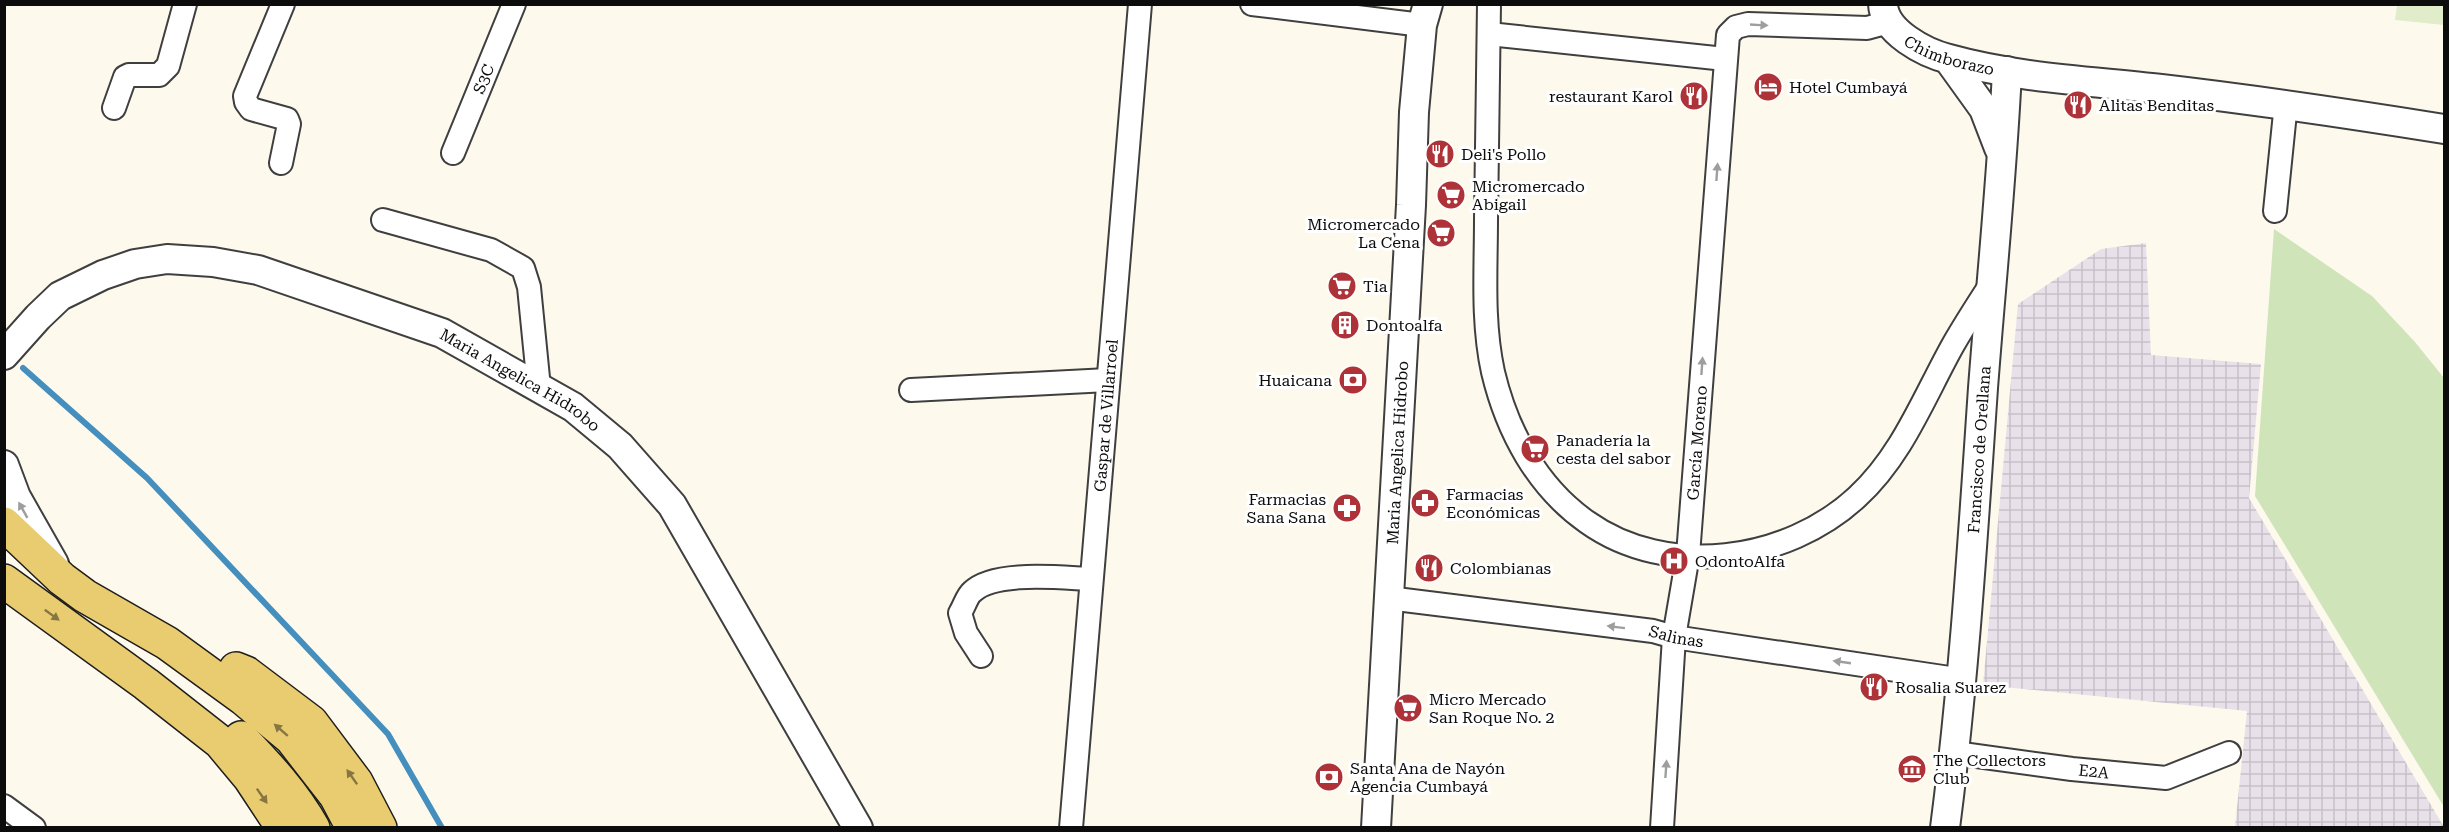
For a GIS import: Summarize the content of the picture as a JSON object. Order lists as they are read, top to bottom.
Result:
{
  "streets": {
    "street": [
      "Chimborazo",
      "S3C",
      "Maria Angelica Hidrobo",
      "Gaspar de Villarroel",
      "García Moreno",
      "Francisco de Orellana",
      "Salinas",
      "E2A"
    ]
  },
  "crossings": [
    ["Chimborazo", "García Moreno"],
    ["Chimborazo", "Francisco de Orellana"],
    ["Maria Angelica Hidrobo", "Salinas"],
    ["García Moreno", "Salinas"],
    ["Francisco de Orellana", "Salinas"],
    ["Francisco de Orellana", "E2A"]
  ],
  "one_way": ["García Moreno", "Salinas"],
  "places": {
    "hotel": ["Hotel Cumbayá"],
    "restaurant": [
      "restaurant Karol",
      "Alitas Benditas",
      "Deli's Pollo",
      "Colombianas",
      "Rosalia Suarez"
    ],
    "supermarket": [
      "Micromercado Abigail",
      "Micromercado La Cena",
      "Tia",
      "Panadería la cesta del sabor",
      "Micro Mercado San Roque No. 2"
    ],
    "building": ["Dontoalfa"],
    "bank": ["Huaicana", "Santa Ana de Nayón Agencia Cumbayá"],
    "pharmacy": ["Farmacias Económicas", "Farmacias Sana Sana"],
    "hospital": ["OdontoAlfa"],
    "museum": ["The Collectors Club"]
  }
}
